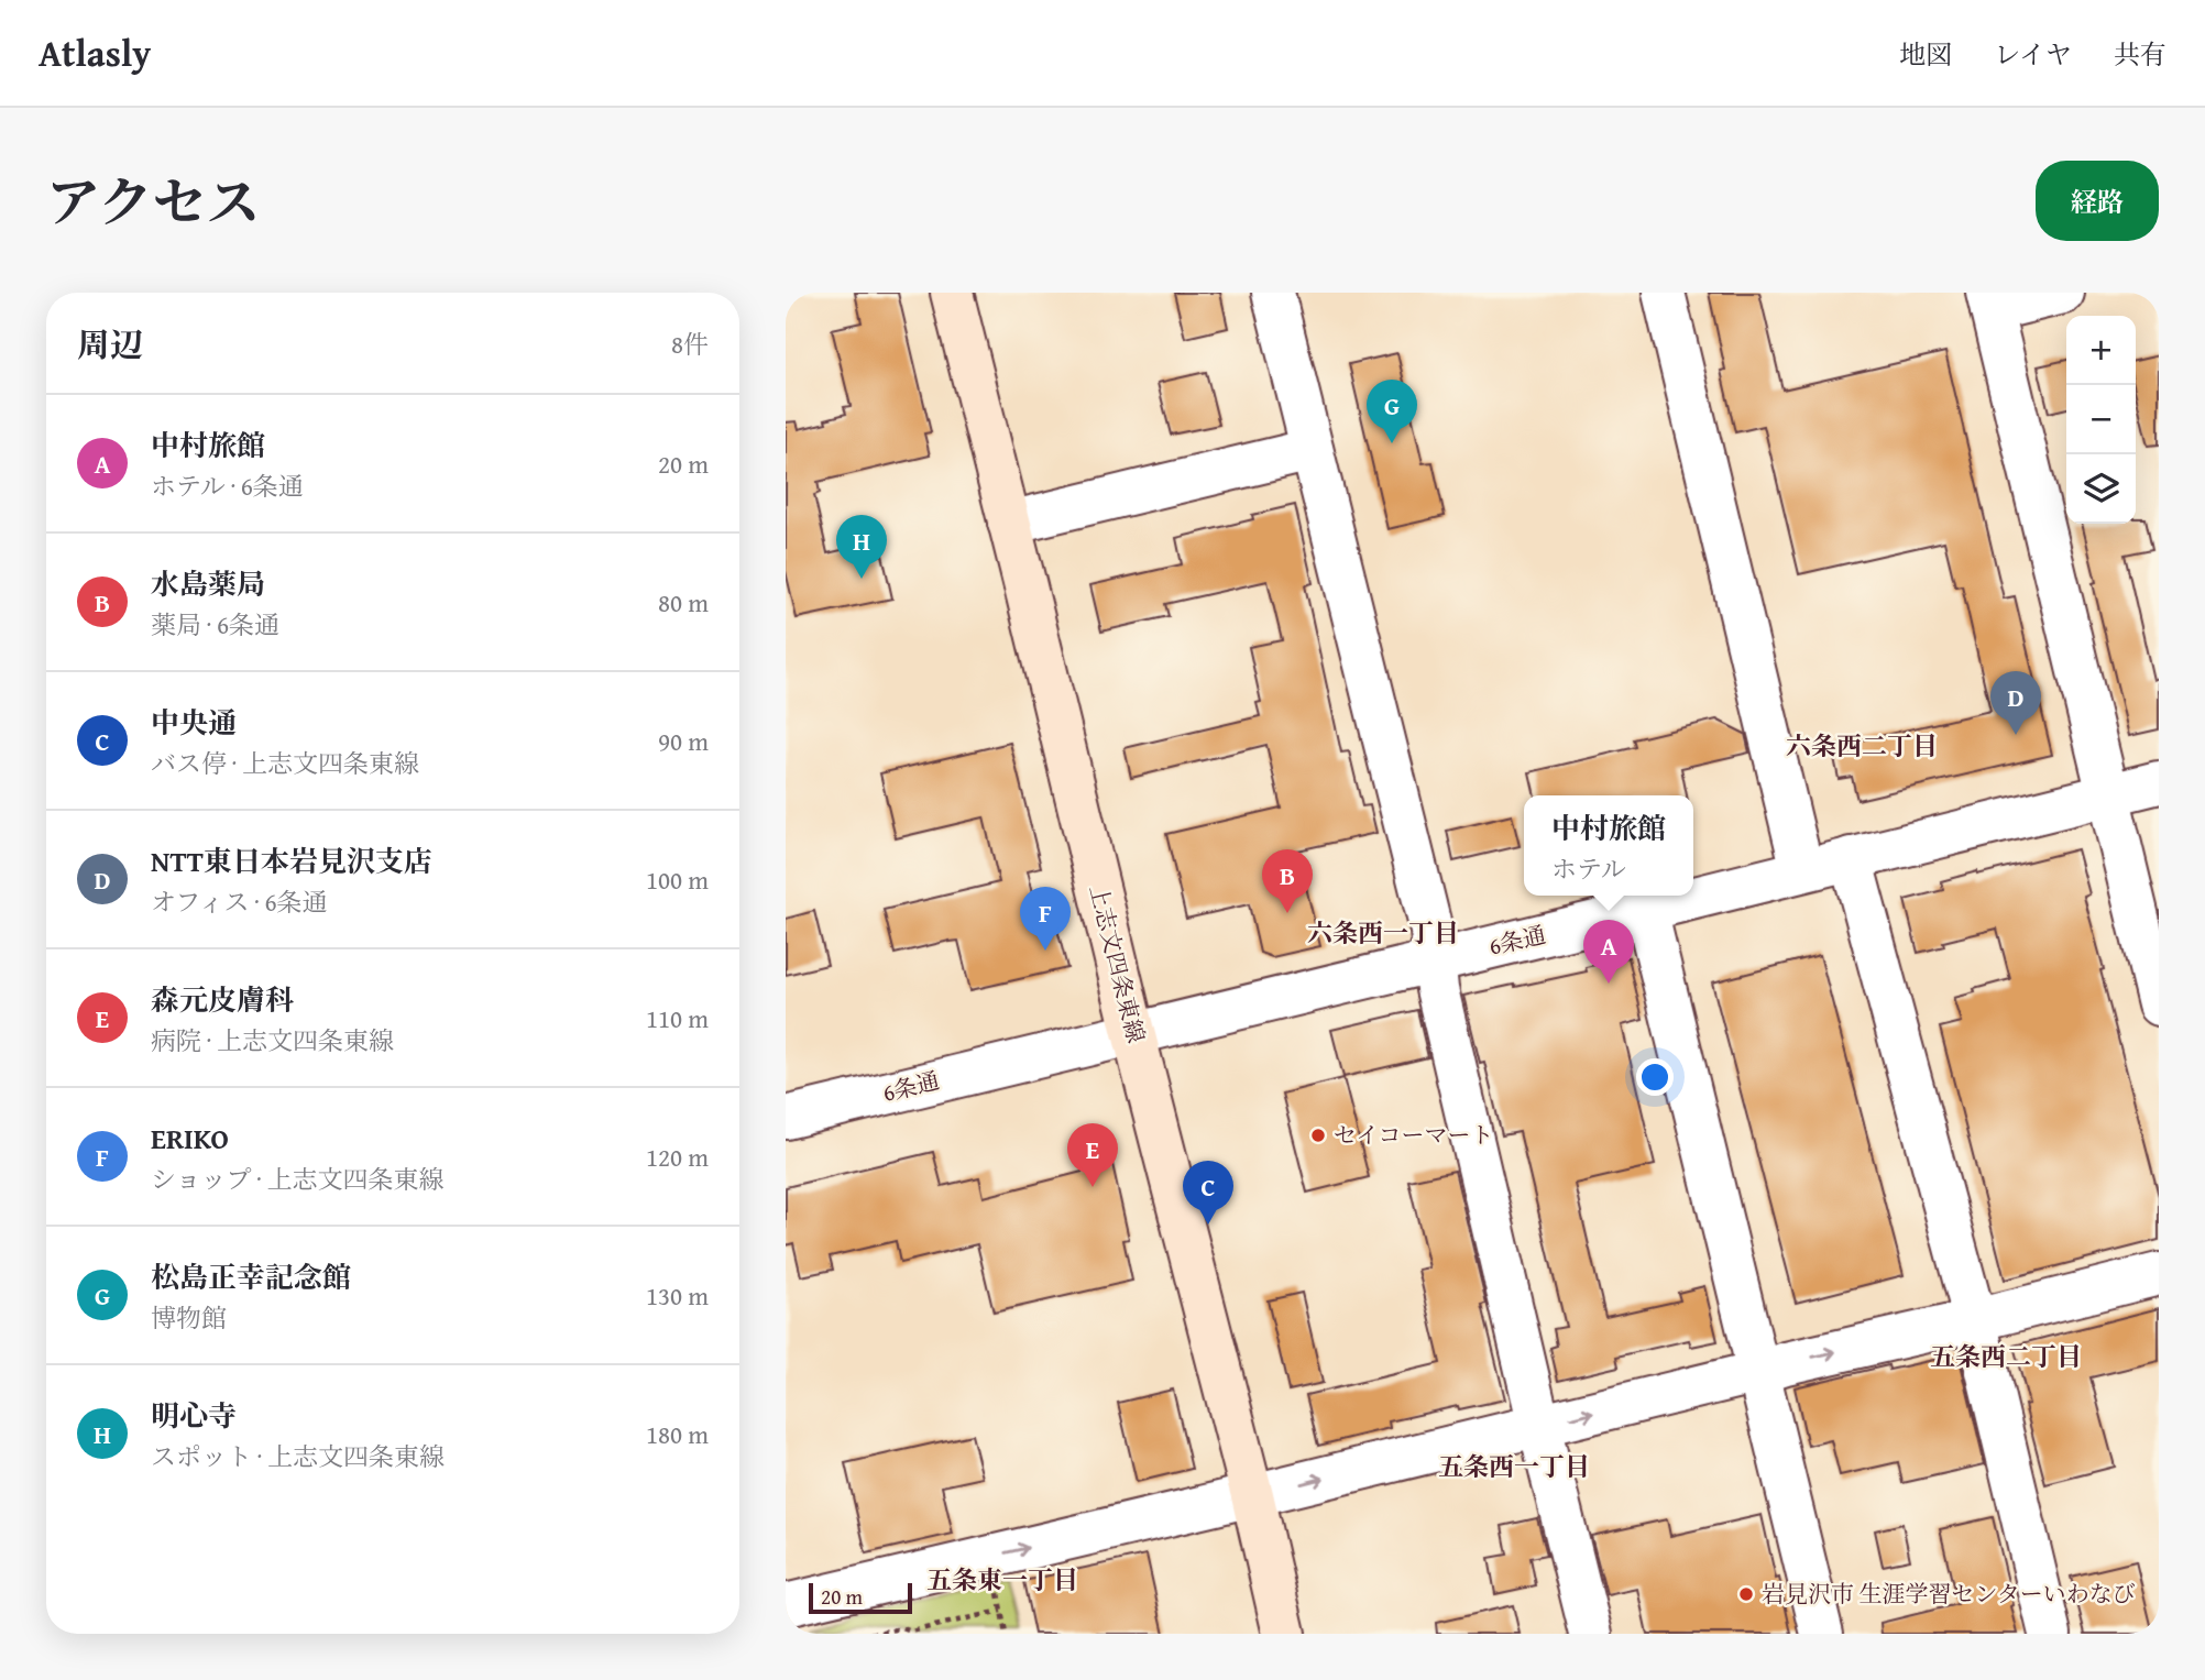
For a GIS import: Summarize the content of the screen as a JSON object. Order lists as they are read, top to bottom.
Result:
{
  "streets": {
    "main road": ["上志文四条東線"],
    "street": ["6条通"]
  },
  "crossings": [
    ["6条通", "上志文四条東線"]
  ],
  "districts": [
    "六条西二丁目",
    "六条西一丁目",
    "五条西二丁目",
    "五条西一丁目",
    "五条東一丁目"
  ],
  "places": ["セイコーマート", "岩見沢市 生涯学習センターいわなび"],
  "scale_bar": "20 m",
  "page": {
    "header": "Atlasly",
    "nav": ["地図", "レイヤ", "共有"],
    "title": "アクセス",
    "buttons": "経路",
    "heading": ["周辺", "8件"],
    "map_buttons": ["+", "−"],
    "pins": [
      "G",
      "H",
      "D",
      "B",
      "F",
      "A",
      "E",
      "C"
    ],
    "list": [
      {
        "mark": "A",
        "name": "中村旅館",
        "note": "ホテル · 6条通",
        "value": "20 m"
      },
      {
        "mark": "B",
        "name": "水島薬局",
        "note": "薬局 · 6条通",
        "value": "80 m"
      },
      {
        "mark": "C",
        "name": "中央通",
        "note": "バス停 · 上志文四条東線",
        "value": "90 m"
      },
      {
        "mark": "D",
        "name": "NTT東日本岩見沢支店",
        "note": "オフィス · 6条通",
        "value": "100 m"
      },
      {
        "mark": "E",
        "name": "森元皮膚科",
        "note": "病院 · 上志文四条東線",
        "value": "110 m"
      },
      {
        "mark": "F",
        "name": "ERIKO",
        "note": "ショップ · 上志文四条東線",
        "value": "120 m"
      },
      {
        "mark": "G",
        "name": "松島正幸記念館",
        "note": "博物館",
        "value": "130 m"
      },
      {
        "mark": "H",
        "name": "明心寺",
        "note": "スポット · 上志文四条東線",
        "value": "180 m"
      }
    ],
    "popup": ["中村旅館", "ホテル"],
    "scale": "20 m"
  }
}
